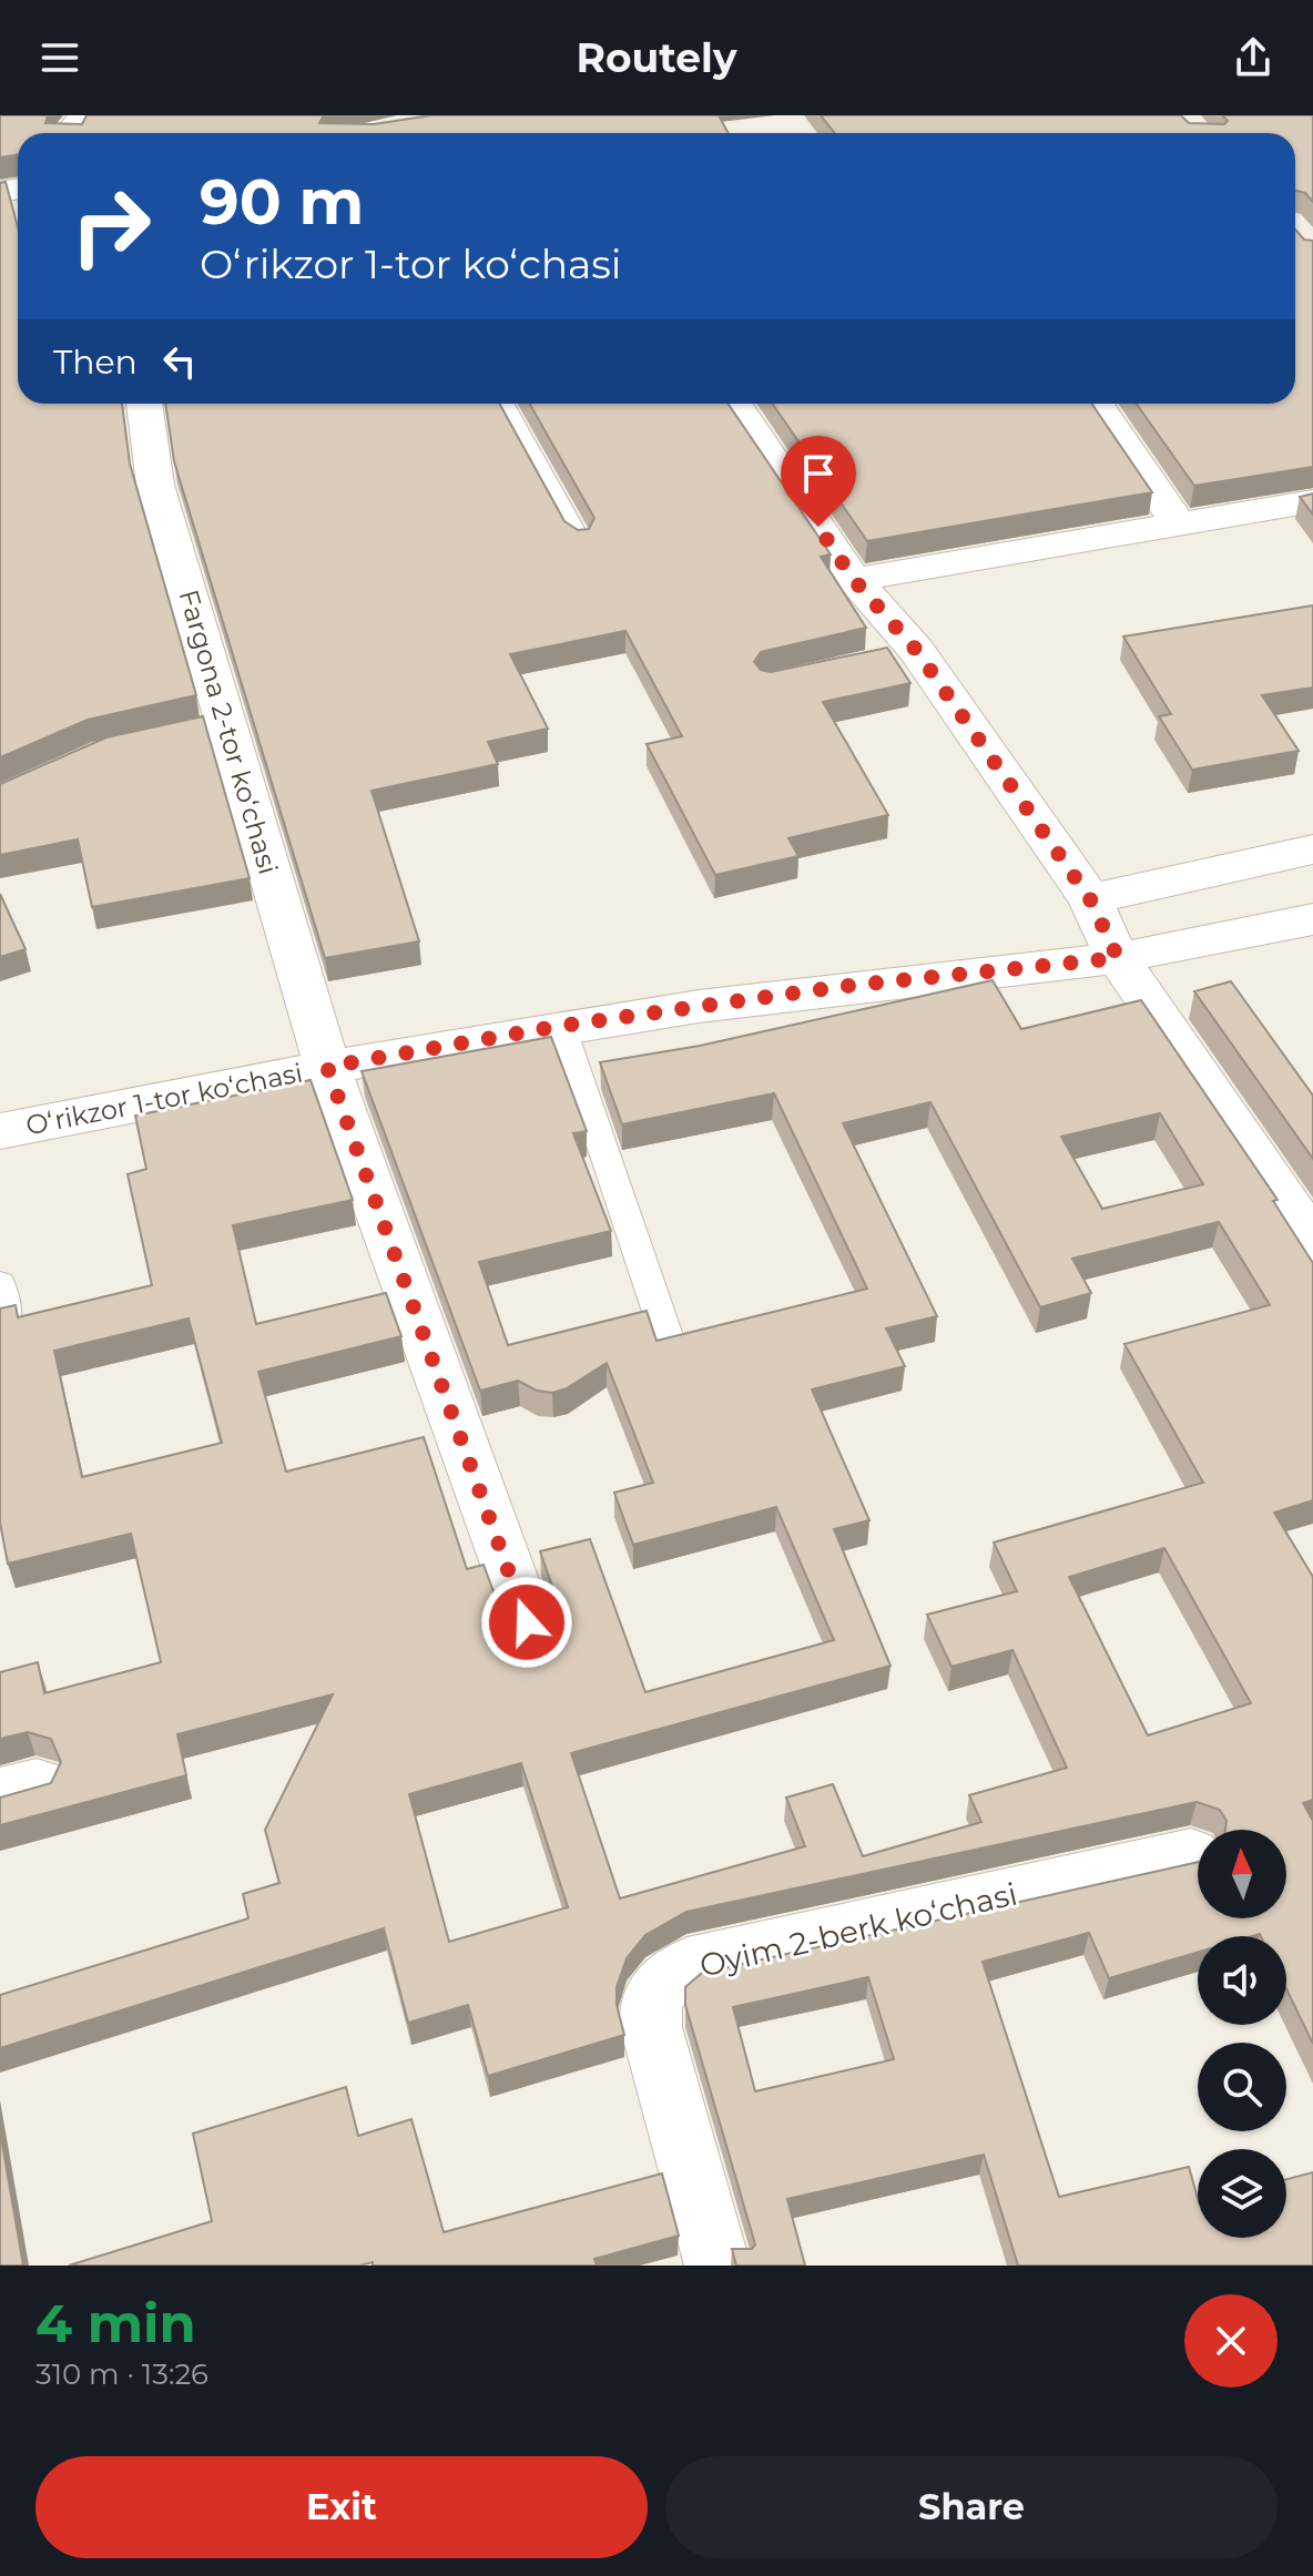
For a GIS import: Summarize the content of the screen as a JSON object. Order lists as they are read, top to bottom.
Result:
{
  "streets": {
    "street": ["Fargona 2-tor koʻchasi", "Oʻrikzor 1-tor koʻchasi", "Oyim 2-berk koʻchasi"]
  },
  "crossings": [
    ["Fargona 2-tor koʻchasi", "Oʻrikzor 1-tor koʻchasi"]
  ],
  "north": "top",
  "page": {
    "header": "Routely",
    "turn": ["90 m", "Oʻrikzor 1-tor koʻchasi"],
    "then": "Then",
    "heading": ["4 min", "310 m · 13:26"],
    "buttons": ["Exit", "Share"]
  }
}
